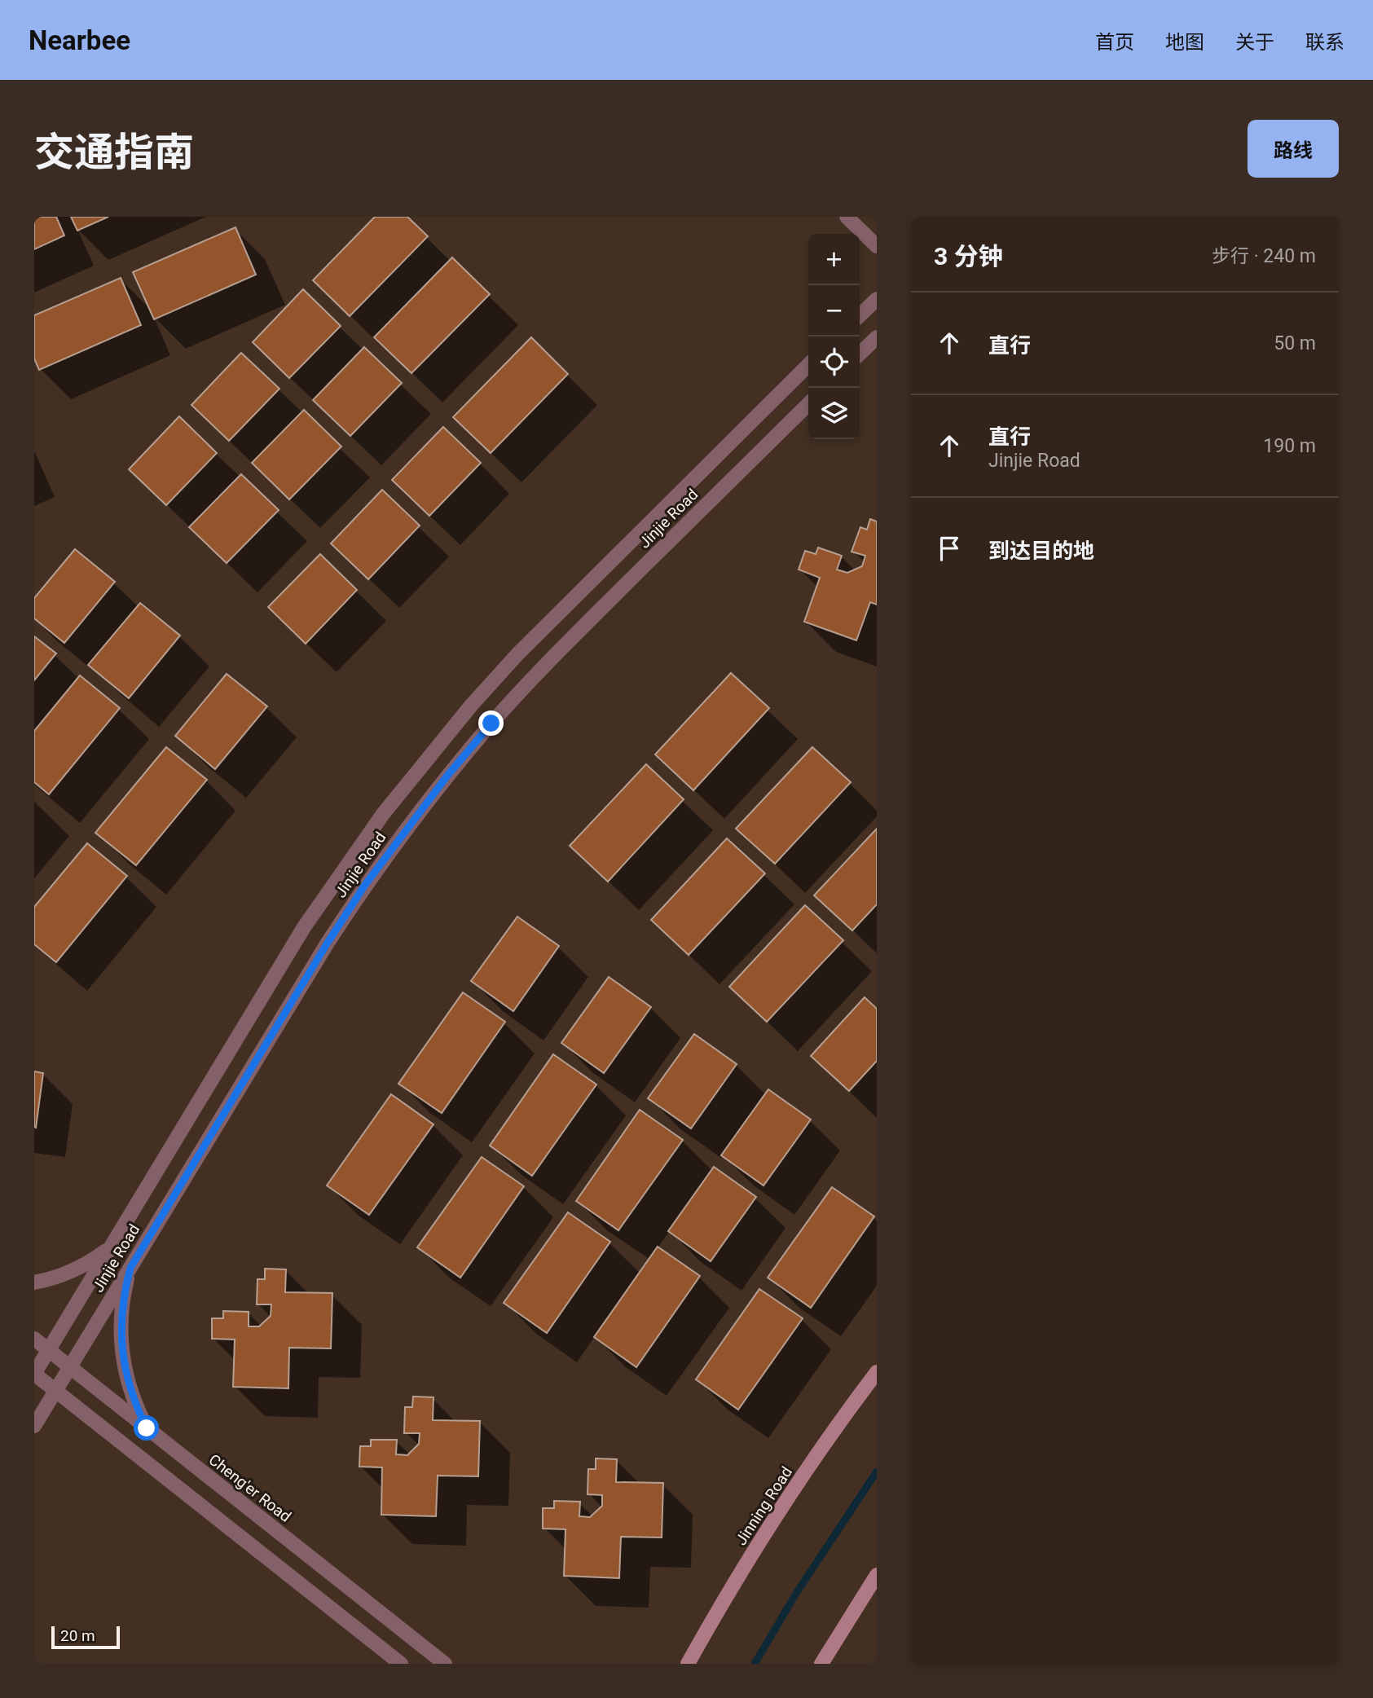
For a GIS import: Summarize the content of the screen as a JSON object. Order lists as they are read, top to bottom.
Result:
{
  "streets": {
    "main road": ["Jinning Road"],
    "street": ["Jinjie Road", "Cheng'er Road"]
  },
  "crossings": [
    ["Jinjie Road", "Cheng'er Road"]
  ],
  "scale_bar": "20 m",
  "page": {
    "header": "Nearbee",
    "nav": [
      "首页",
      "地图",
      "关于",
      "联系"
    ],
    "title": "交通指南",
    "buttons": "路线",
    "heading": ["3 分钟", "步行 · 240 m"],
    "map_buttons": ["+", "−"],
    "list": [
      ["直行", "50 m"],
      ["直行", "Jinjie Road", "190 m"],
      "到达目的地"
    ],
    "scale": "20 m"
  }
}
